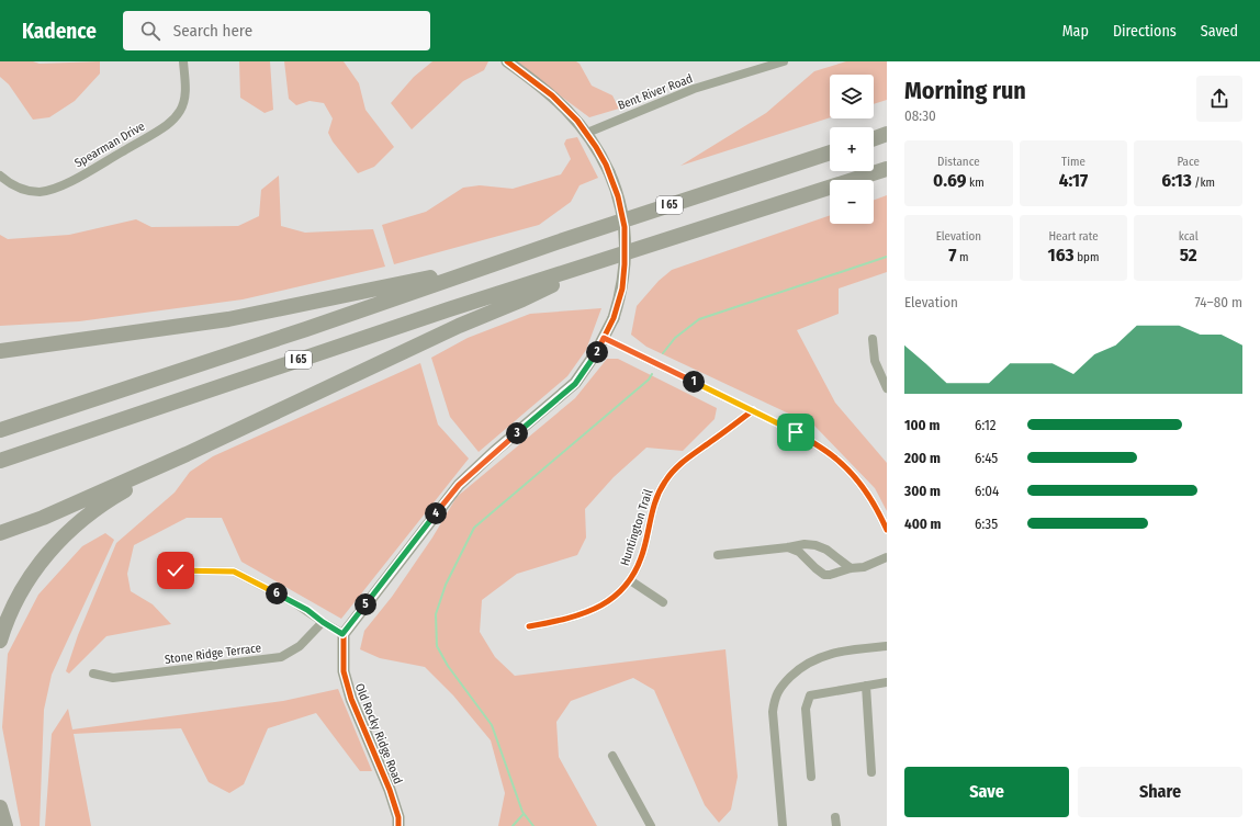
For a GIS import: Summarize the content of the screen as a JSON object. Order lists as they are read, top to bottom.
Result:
{
  "streets": {
    "highway": ["I 65"],
    "street": [
      "Bent River Road",
      "Spearman Drive",
      "Huntington Trail",
      "Stone Ridge Terrace",
      "Old Rocky Ridge Road"
    ]
  },
  "page": {
    "header": "Kadence",
    "search": "Search here",
    "nav": ["Map", "Directions", "Saved"],
    "heading": ["Morning run", "08:30"],
    "map_buttons": ["+", "−"],
    "stats": [
      ["Distance", "0.69 km"],
      ["Time", "4:17"],
      ["Pace", "6:13 /km"],
      ["Elevation", "7 m"],
      ["Heart rate", "163 bpm"],
      ["kcal", "52"]
    ],
    "chart": ["Elevation", "74–80 m"],
    "pins": [
      "2",
      "1",
      "3",
      "4",
      "6",
      "5"
    ],
    "list": [
      {
        "name": "100 m",
        "note": "6:12"
      },
      {
        "name": "200 m",
        "note": "6:45"
      },
      {
        "name": "300 m",
        "note": "6:04"
      },
      {
        "name": "400 m",
        "note": "6:35"
      }
    ],
    "buttons": ["Save", "Share"]
  }
}
